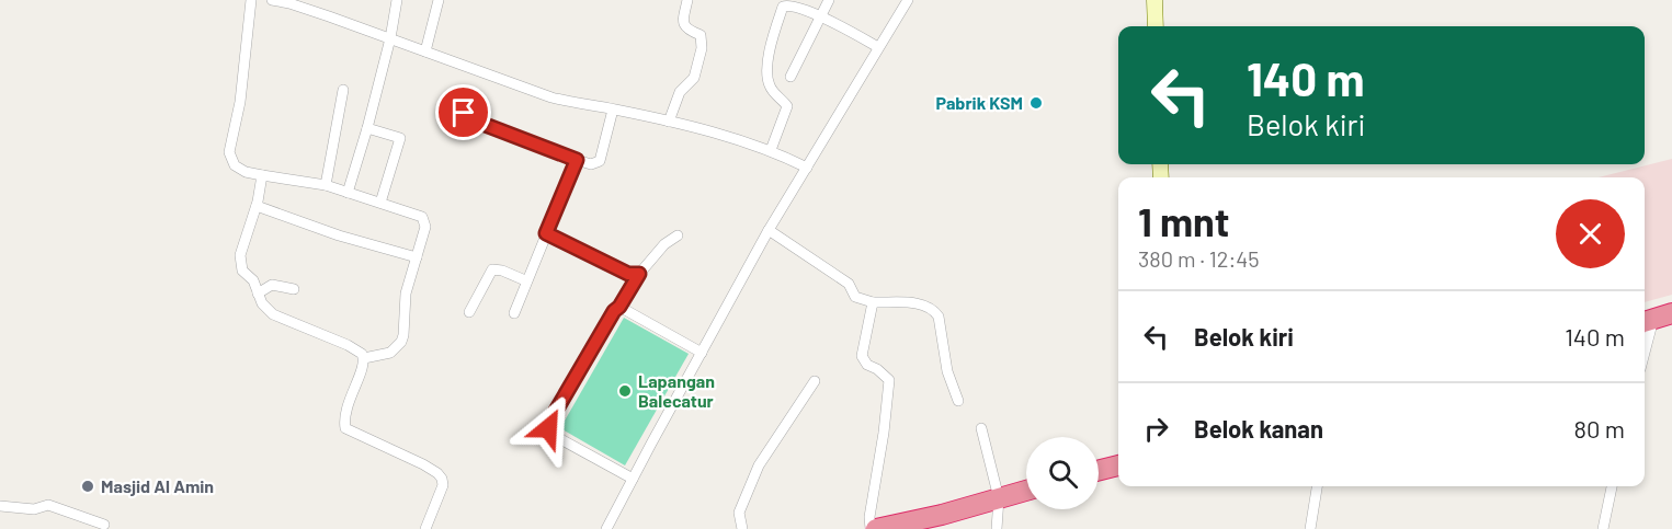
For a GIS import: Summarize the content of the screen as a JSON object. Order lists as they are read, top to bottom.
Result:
{
  "places": ["Pabrik KSM", "Lapangan Balecatur", "Masjid Al Amin"],
  "page": {
    "turn": ["140 m", "Belok kiri"],
    "heading": ["1 mnt", "380 m · 12:45"],
    "list": [
      {
        "name": "Belok kiri",
        "value": "140 m"
      },
      {
        "name": "Belok kanan",
        "value": "80 m"
      }
    ]
  }
}
